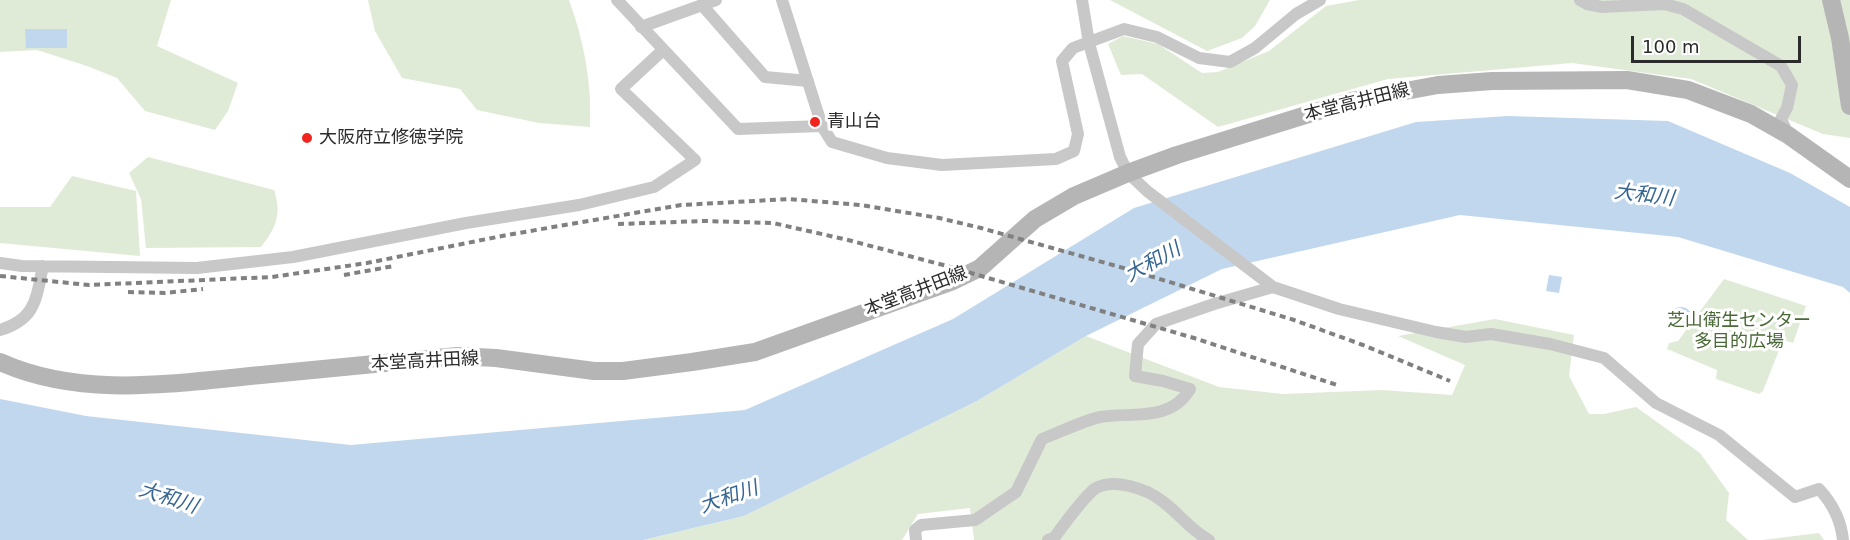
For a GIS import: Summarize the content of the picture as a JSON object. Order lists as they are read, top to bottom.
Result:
{
  "streets": {
    "main road": ["本堂高井田線"]
  },
  "water": ["大和川"],
  "parks": ["芝山衛生センター 多目的広場"],
  "places": ["青山台", "大阪府立修徳学院"],
  "scale_bar": "100 m"
}
